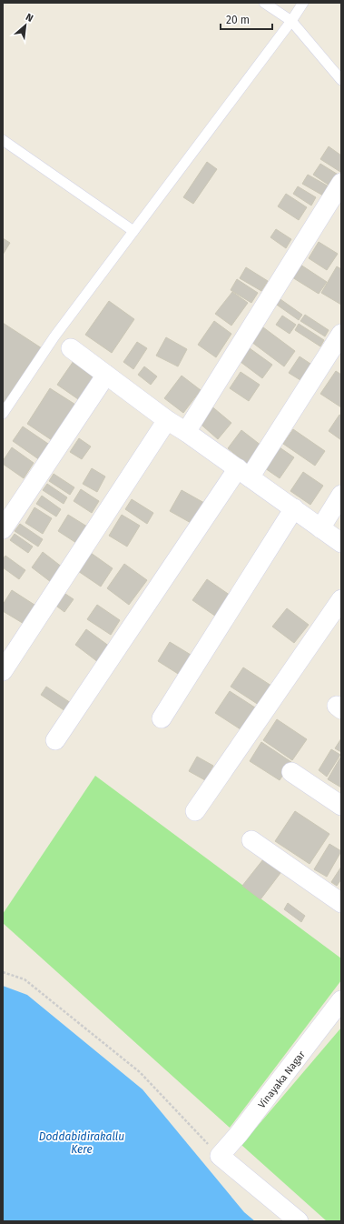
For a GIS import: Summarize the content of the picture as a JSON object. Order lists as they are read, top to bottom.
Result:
{
  "streets": {
    "street": ["Vinayaka Nagar"]
  },
  "water": ["Doddabidirakallu Kere"],
  "scale_bar": "20 m",
  "north": "top right"
}
